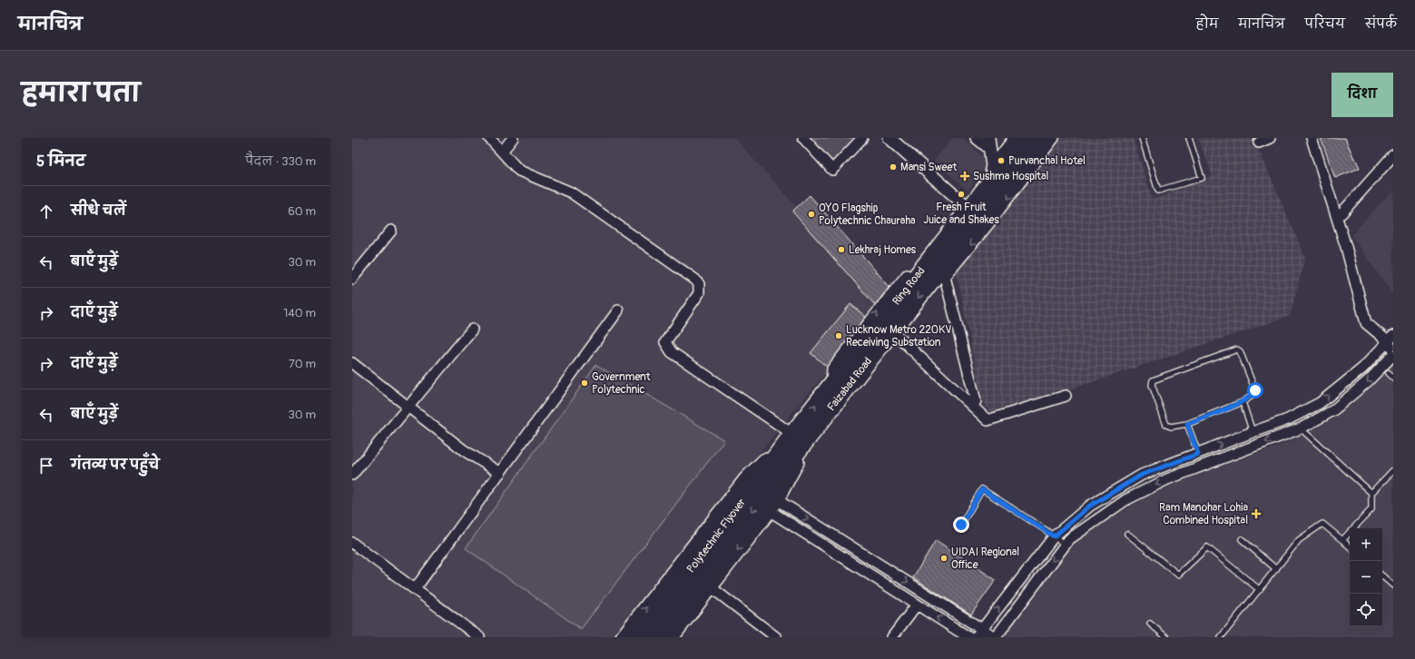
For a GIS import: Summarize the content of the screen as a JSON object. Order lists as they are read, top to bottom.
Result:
{
  "streets": {
    "highway": ["Ring Road", "Faizabad Road", "Polytechnic Flyover"]
  },
  "crossings": [
    ["Ring Road", "Faizabad Road"],
    ["Ring Road", "Polytechnic Flyover"],
    ["Faizabad Road", "Polytechnic Flyover"]
  ],
  "one_way": ["Ring Road"],
  "places": {
    "other": [
      "Purvanchal Hotel",
      "Mansi Sweet",
      "Fresh Fruit Juice and Shakes",
      "OYO Flagship Polytechnic Chauraha",
      "Lekhraj Homes",
      "Lucknow Metro 220KV Receiving Substation",
      "Government Polytechnic",
      "UIDAI Regional Office"
    ],
    "health": ["Sushma Hospital", "Ram Manohar Lohia Combined Hospital"]
  },
  "page": {
    "header": "मानचित्र",
    "nav": [
      "होम",
      "मानचित्र",
      "परिचय",
      "संपर्क"
    ],
    "title": "हमारा पता",
    "buttons": "दिशा",
    "heading": ["5 मिनट", "पैदल · 330 m"],
    "list": [
      ["सीधे चलें", "60 m"],
      ["बाएँ मुड़ें", "30 m"],
      ["दाएँ मुड़ें", "140 m"],
      ["दाएँ मुड़ें", "70 m"],
      ["बाएँ मुड़ें", "30 m"],
      "गंतव्य पर पहुँचे"
    ],
    "map_buttons": ["+", "−"]
  }
}
